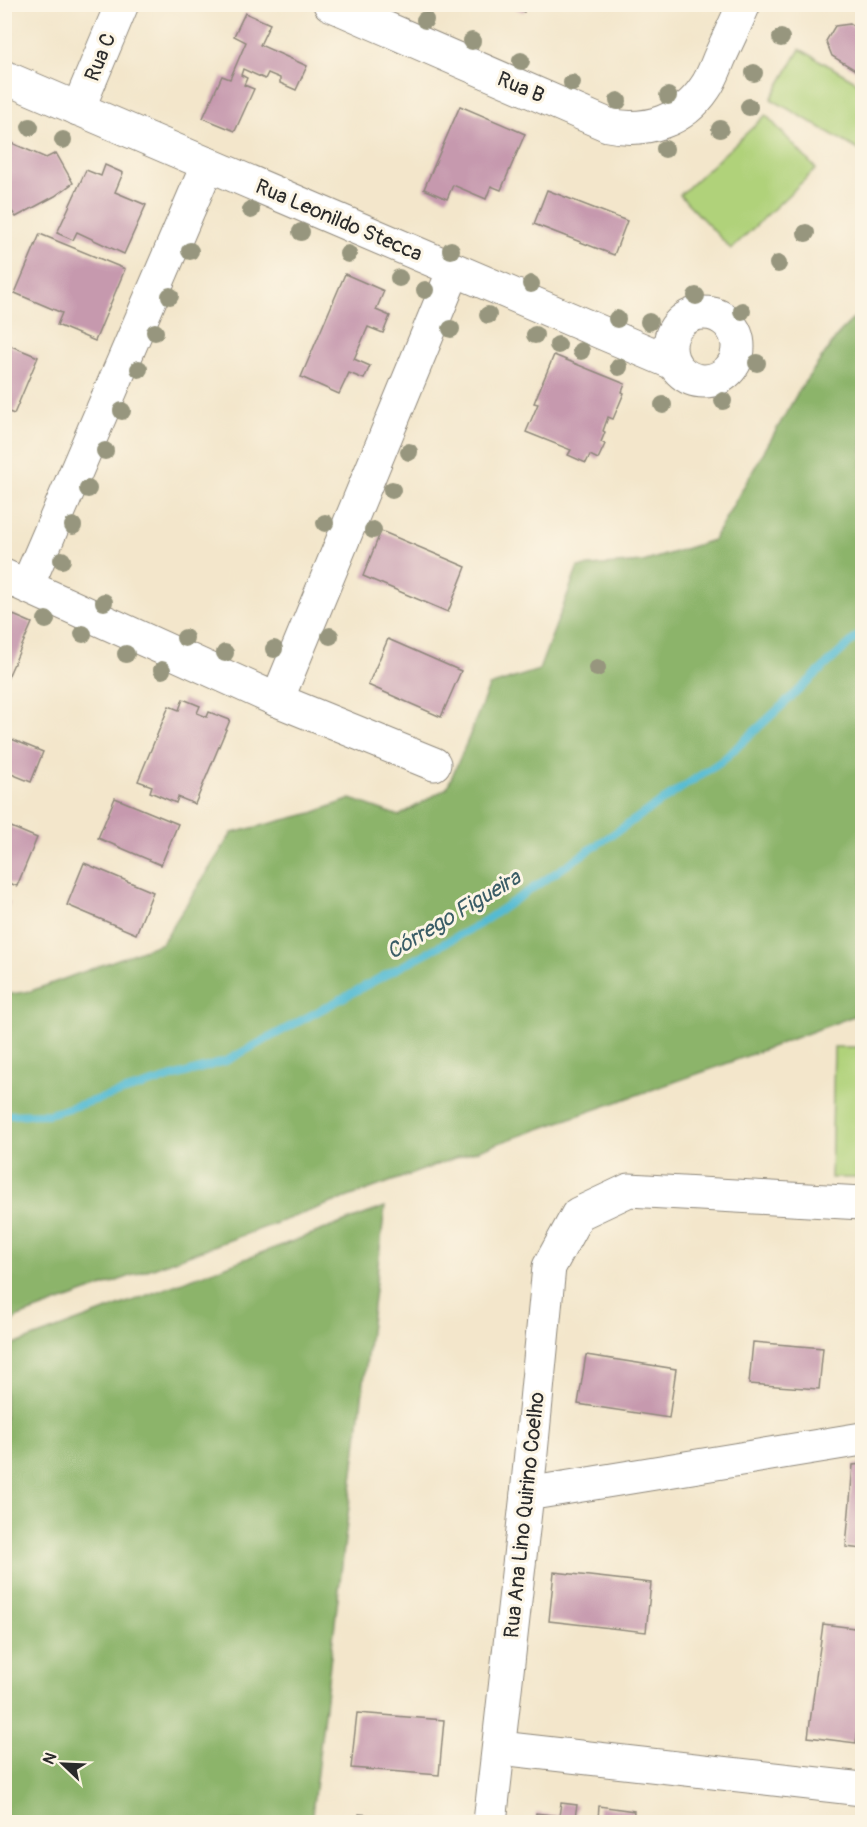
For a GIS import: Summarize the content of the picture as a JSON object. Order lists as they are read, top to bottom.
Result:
{
  "streets": {
    "street": [
      "Rua C",
      "Rua B",
      "Rua Leonildo Stecca",
      "Rua Ana Lino Quirino Coelho"
    ]
  },
  "crossings": [
    ["Rua C", "Rua Leonildo Stecca"]
  ],
  "water": ["Córrego Figueira"],
  "north": "top left"
}
